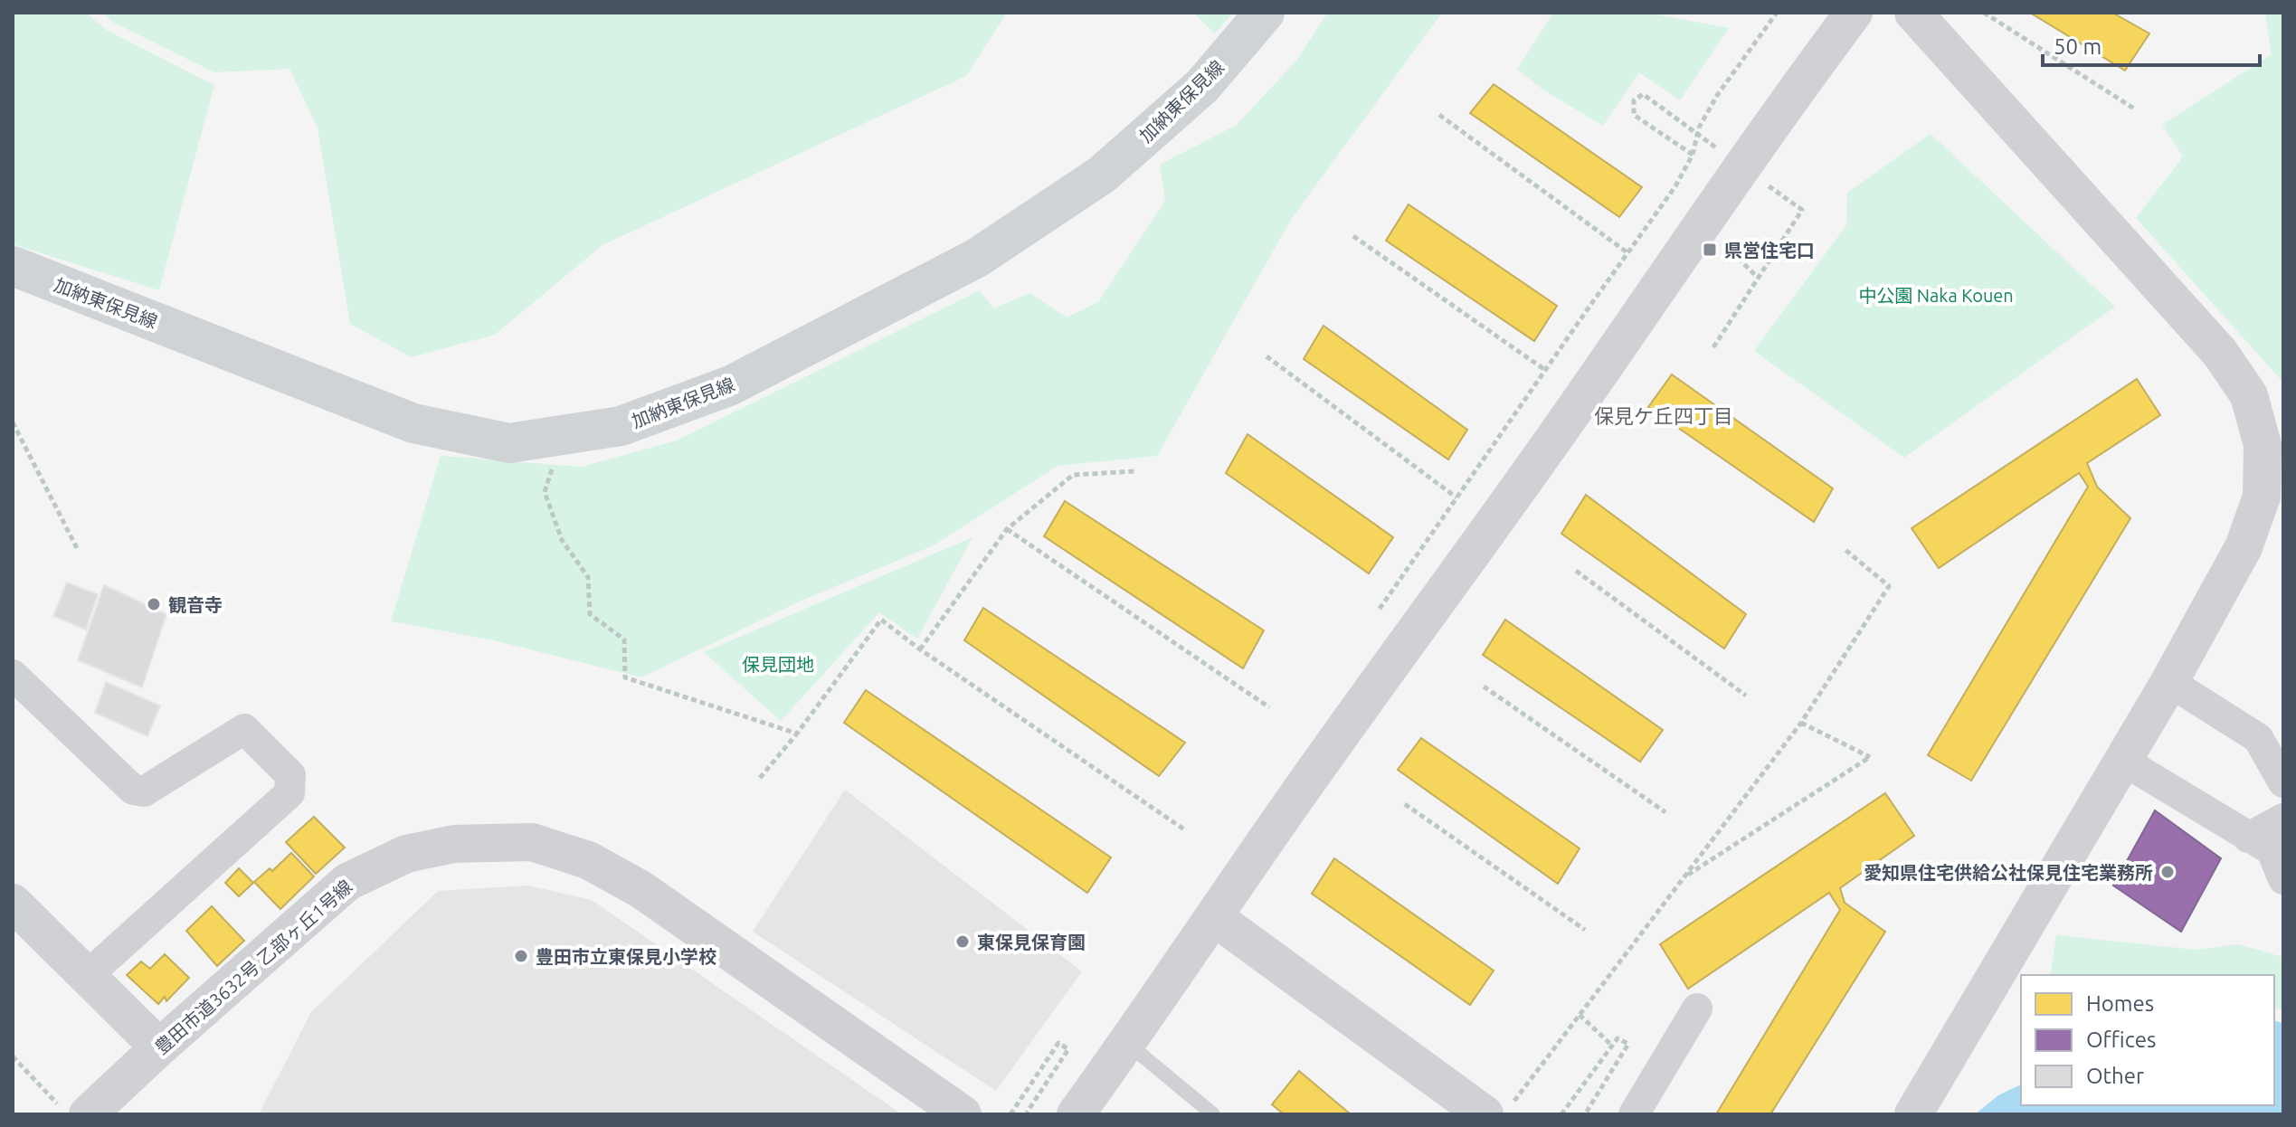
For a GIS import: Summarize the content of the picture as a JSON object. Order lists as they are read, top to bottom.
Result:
{
  "streets": {
    "main road": ["加納東保見線"],
    "street": ["豊田市道3632号 乙部ヶ丘1号線"]
  },
  "districts": ["保見ケ丘四丁目"],
  "parks": ["中公園 Naka Kouen", "保見団地"],
  "places": {
    "transit": ["県営住宅口"],
    "other": [
      "観音寺",
      "愛知県住宅供給公社保見住宅業務所",
      "東保見保育園",
      "豊田市立東保見小学校"
    ]
  },
  "legend": ["Homes", "Offices", "Other"],
  "scale_bar": "50 m"
}
